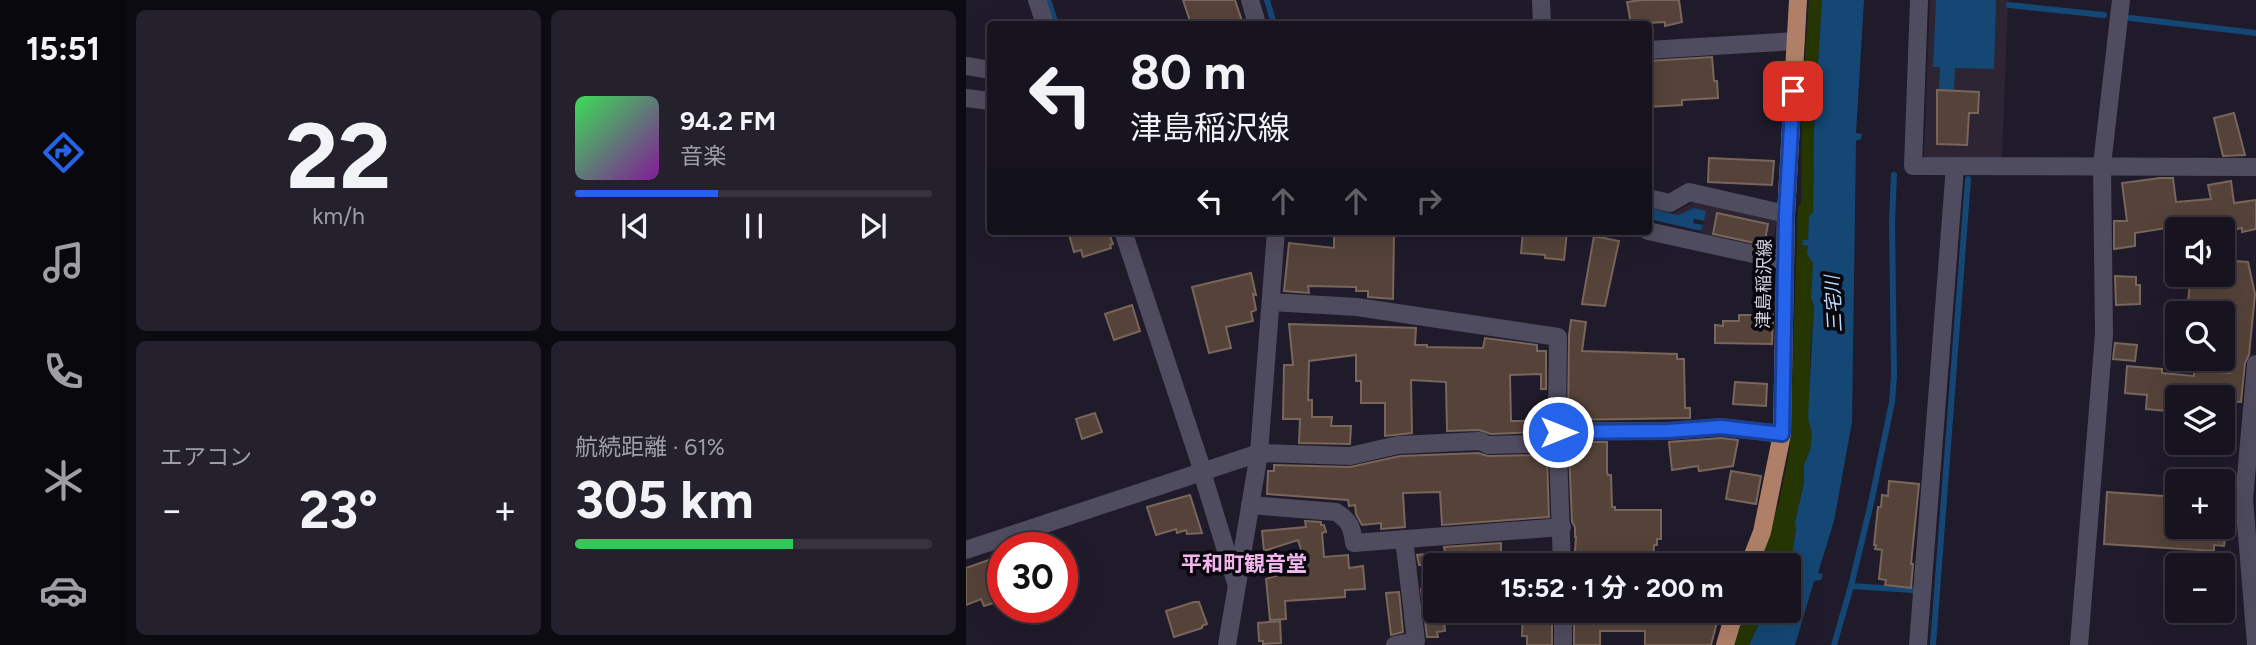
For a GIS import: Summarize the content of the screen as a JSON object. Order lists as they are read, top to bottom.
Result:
{
  "streets": {
    "main road": ["津島稲沢線"]
  },
  "districts": ["平和町観音堂"],
  "water": ["三宅川"],
  "page": {
    "tabs": "15:51",
    "tile": [
      ["22", "km/h"],
      "エアコン",
      ["航続距離 · 61%", "305 km"]
    ],
    "turn": ["80 m", "津島稲沢線"],
    "song": ["94.2 FM", "音楽"],
    "map_buttons": ["+", "−"],
    "heat": ["−", "23°", "+"],
    "limit": "30",
    "trip": "15:52 · 1 分 · 200 m"
  }
}
